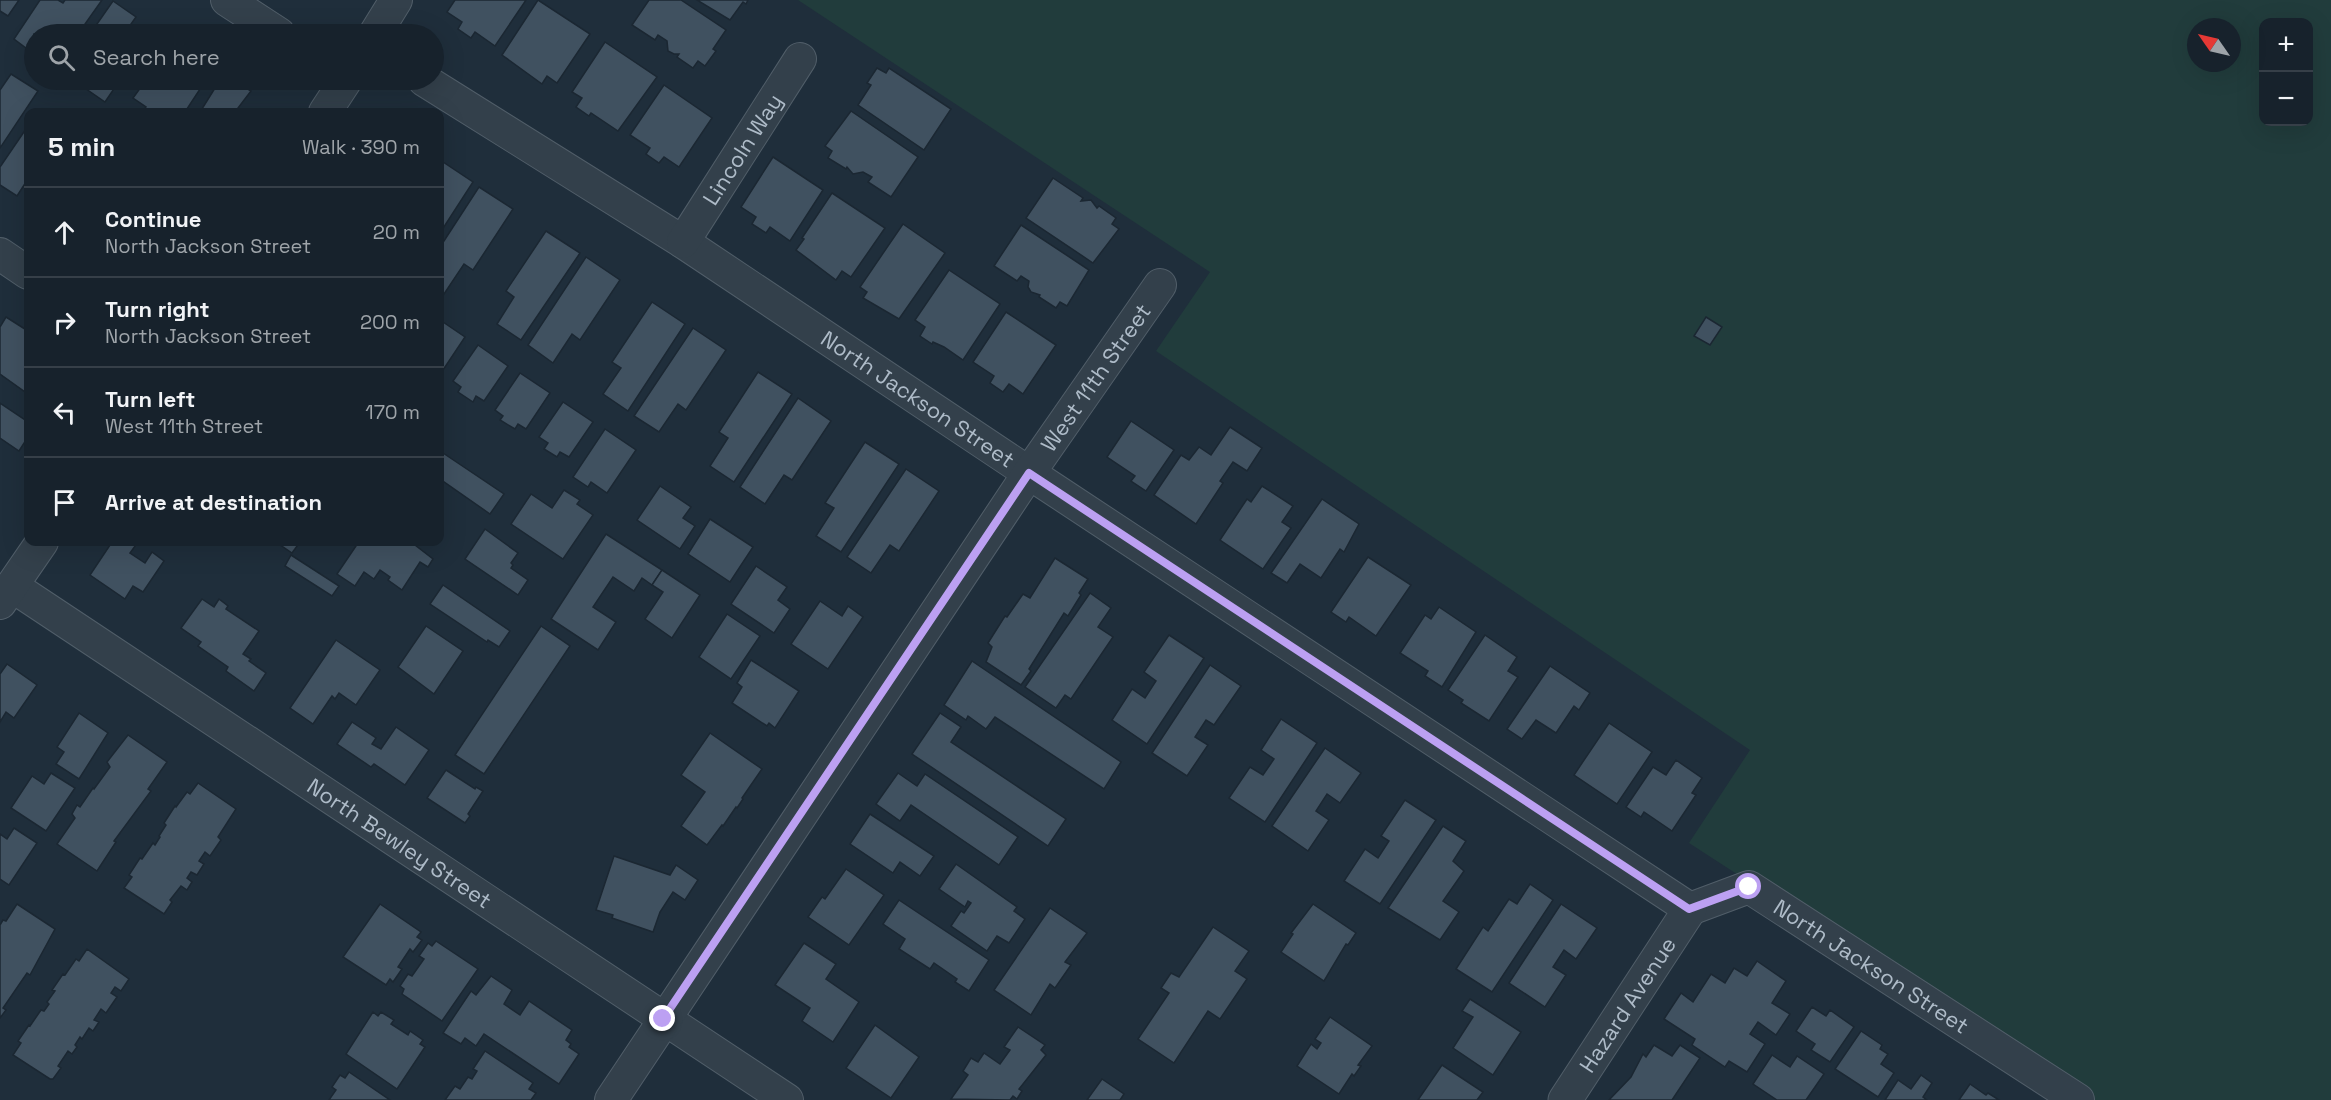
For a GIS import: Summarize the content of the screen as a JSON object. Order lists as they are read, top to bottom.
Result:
{
  "streets": {
    "street": [
      "Lincoln Way",
      "West 11th Street",
      "North Jackson Street",
      "North Bewley Street",
      "Hazard Avenue"
    ]
  },
  "crossings": [
    ["Lincoln Way", "North Jackson Street"],
    ["West 11th Street", "North Jackson Street"],
    ["West 11th Street", "North Bewley Street"],
    ["North Jackson Street", "Hazard Avenue"]
  ],
  "north": "top left",
  "page": {
    "map_buttons": ["+", "−"],
    "search": "Search here",
    "heading": ["5 min", "Walk · 390 m"],
    "list": [
      ["Continue", "North Jackson Street", "20 m"],
      ["Turn right", "North Jackson Street", "200 m"],
      ["Turn left", "West 11th Street", "170 m"],
      "Arrive at destination"
    ]
  }
}
